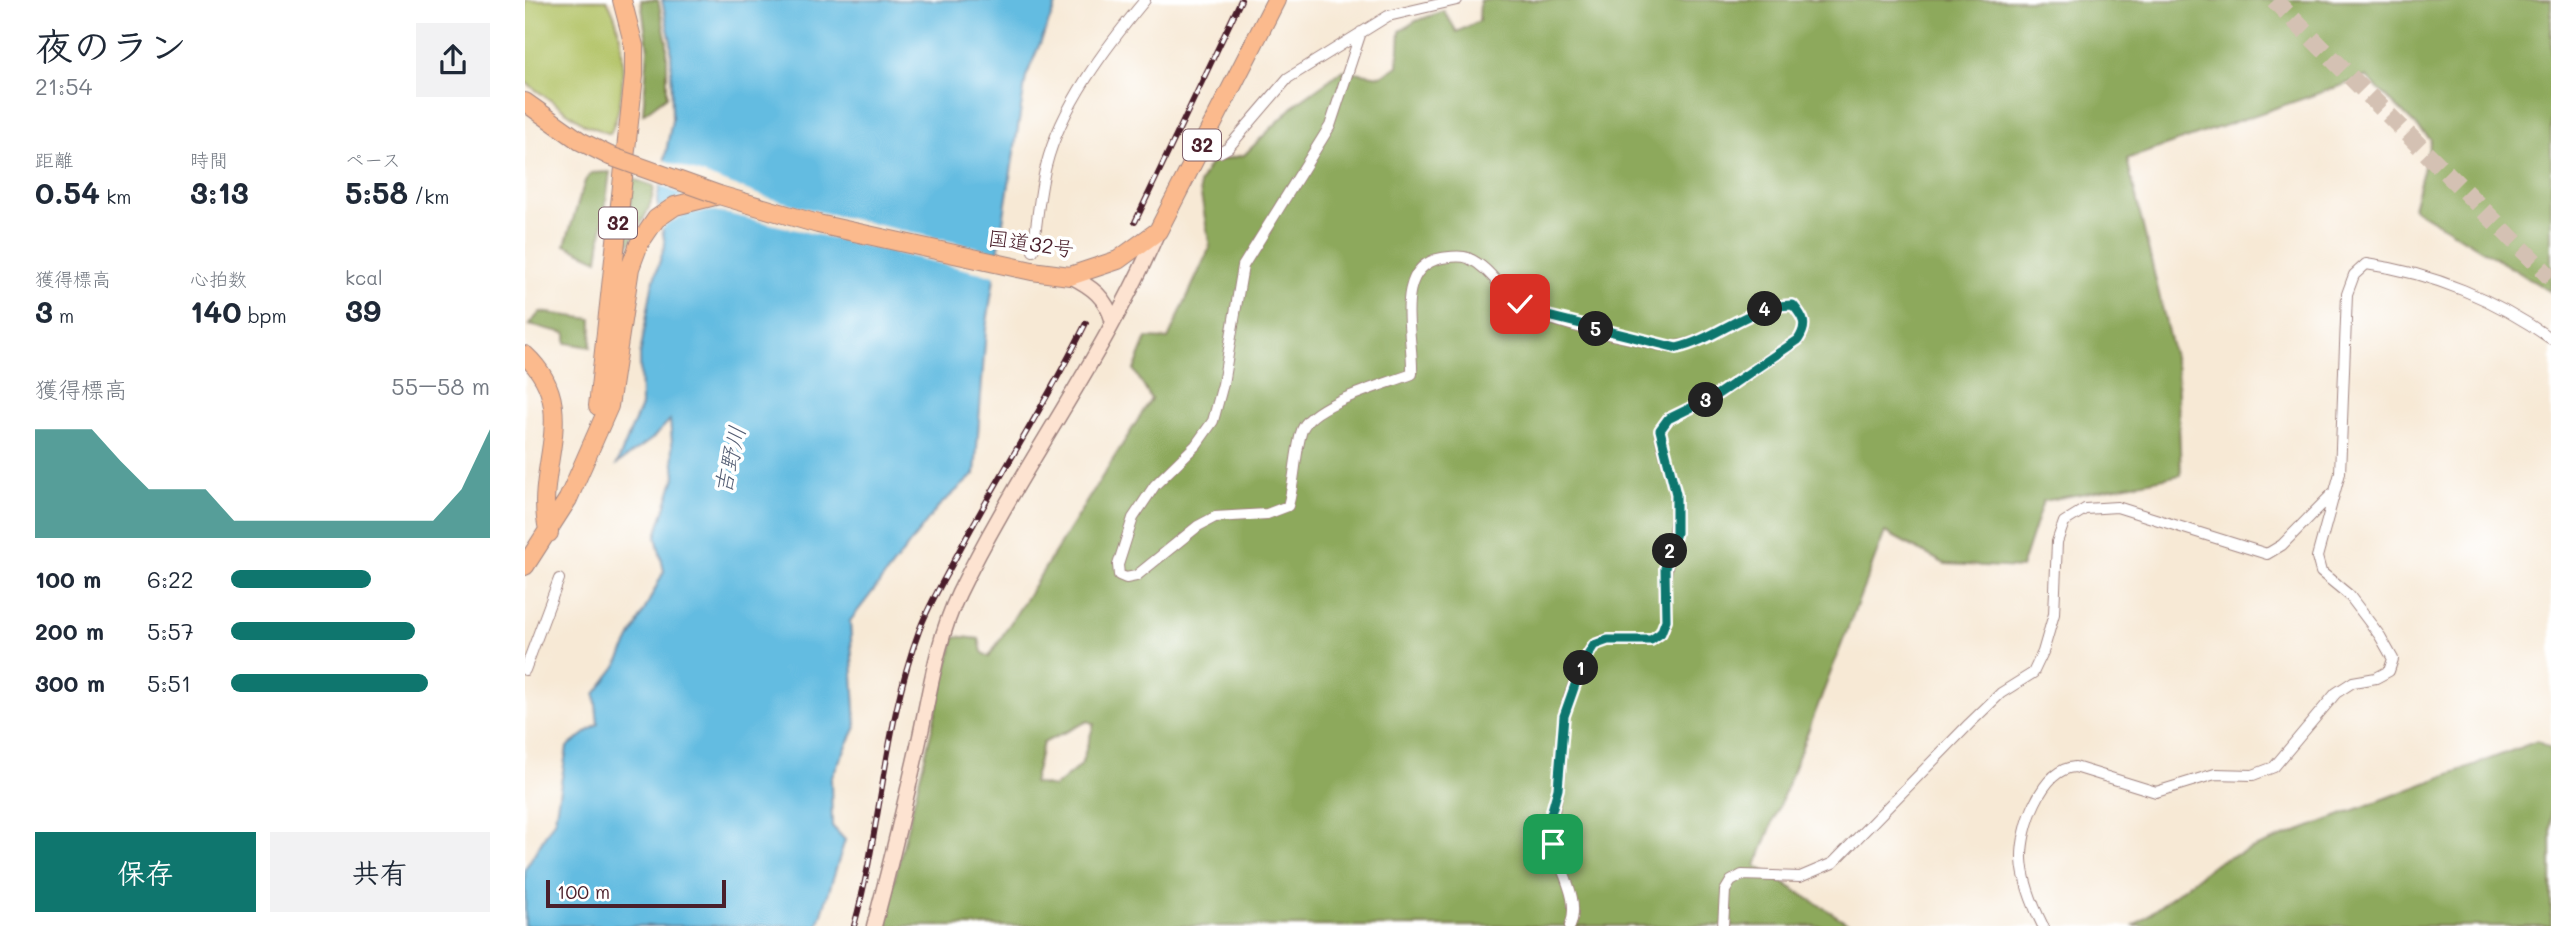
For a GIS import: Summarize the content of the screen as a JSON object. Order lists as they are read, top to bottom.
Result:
{
  "streets": {
    "highway": ["32", "国道32号"]
  },
  "water": ["吉野川"],
  "scale_bar": "100 m",
  "page": {
    "heading": ["夜のラン", "21:54"],
    "stats": [
      ["距離", "0.54 km"],
      ["時間", "3:13"],
      ["ペース", "5:58 /km"],
      ["獲得標高", "3 m"],
      ["心拍数", "140 bpm"],
      ["kcal", "39"]
    ],
    "pins": [
      "4",
      "5",
      "3",
      "2",
      "1"
    ],
    "chart": ["獲得標高", "55–58 m"],
    "list": [
      {
        "name": "100 m",
        "note": "6:22"
      },
      {
        "name": "200 m",
        "note": "5:57"
      },
      {
        "name": "300 m",
        "note": "5:51"
      }
    ],
    "buttons": ["保存", "共有"],
    "scale": "100 m"
  }
}
